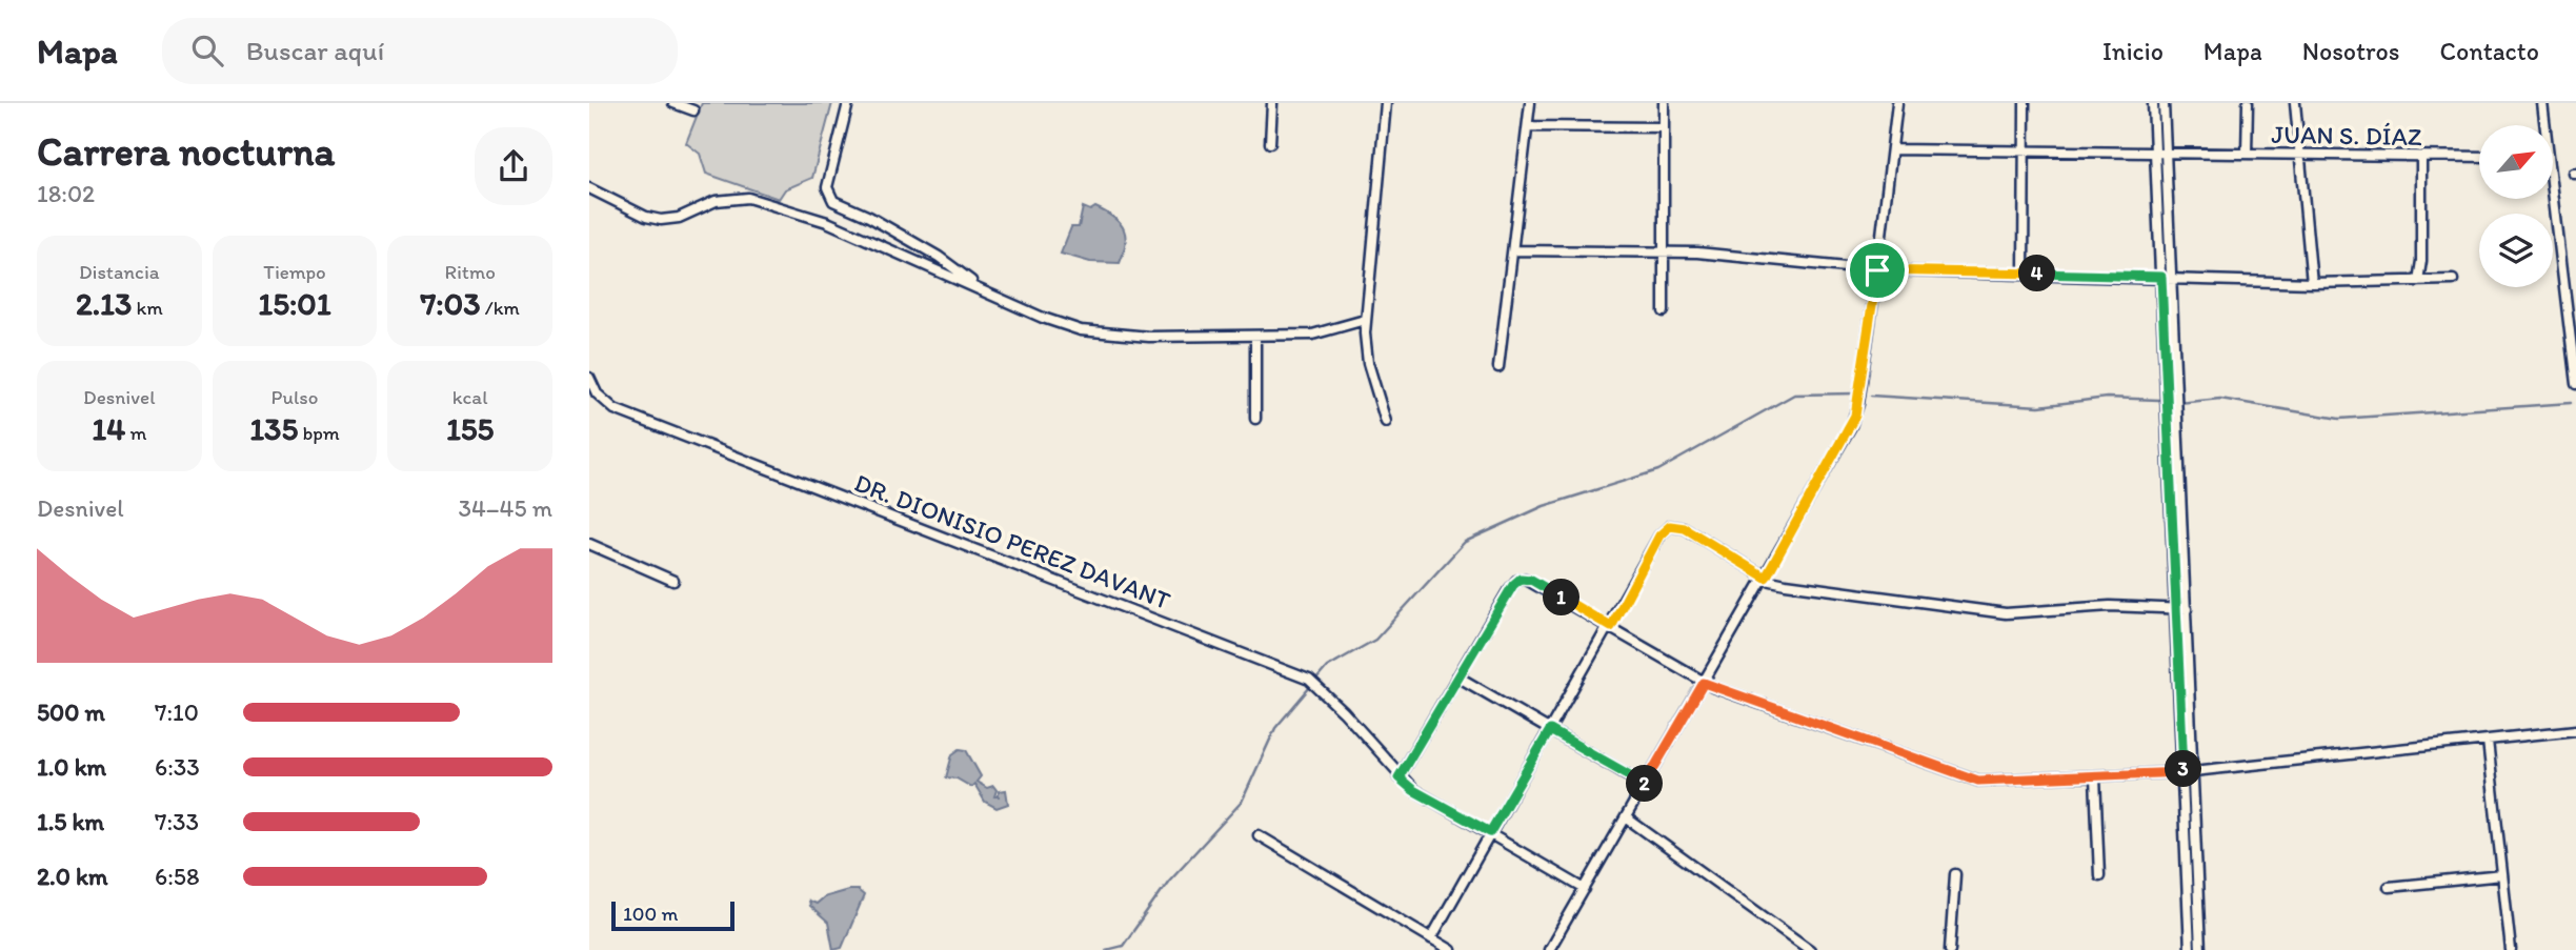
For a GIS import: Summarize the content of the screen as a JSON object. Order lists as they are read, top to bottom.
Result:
{
  "streets": {
    "street": ["JUAN S. DÍAZ", "DR. DIONISIO PEREZ DAVANT"]
  },
  "scale_bar": "100 m",
  "north": "top right",
  "page": {
    "header": "Mapa",
    "search": "Buscar aquí",
    "nav": [
      "Inicio",
      "Mapa",
      "Nosotros",
      "Contacto"
    ],
    "heading": ["Carrera nocturna", "18:02"],
    "stats": [
      ["Distancia", "2.13 km"],
      ["Tiempo", "15:01"],
      ["Ritmo", "7:03 /km"],
      ["Desnivel", "14 m"],
      ["Pulso", "135 bpm"],
      ["kcal", "155"]
    ],
    "pins": [
      "4",
      "1",
      "3",
      "2"
    ],
    "chart": ["Desnivel", "34–45 m"],
    "list": [
      {
        "name": "500 m",
        "note": "7:10"
      },
      {
        "name": "1.0 km",
        "note": "6:33"
      },
      {
        "name": "1.5 km",
        "note": "7:33"
      },
      {
        "name": "2.0 km",
        "note": "6:58"
      }
    ],
    "scale": "100 m"
  }
}
